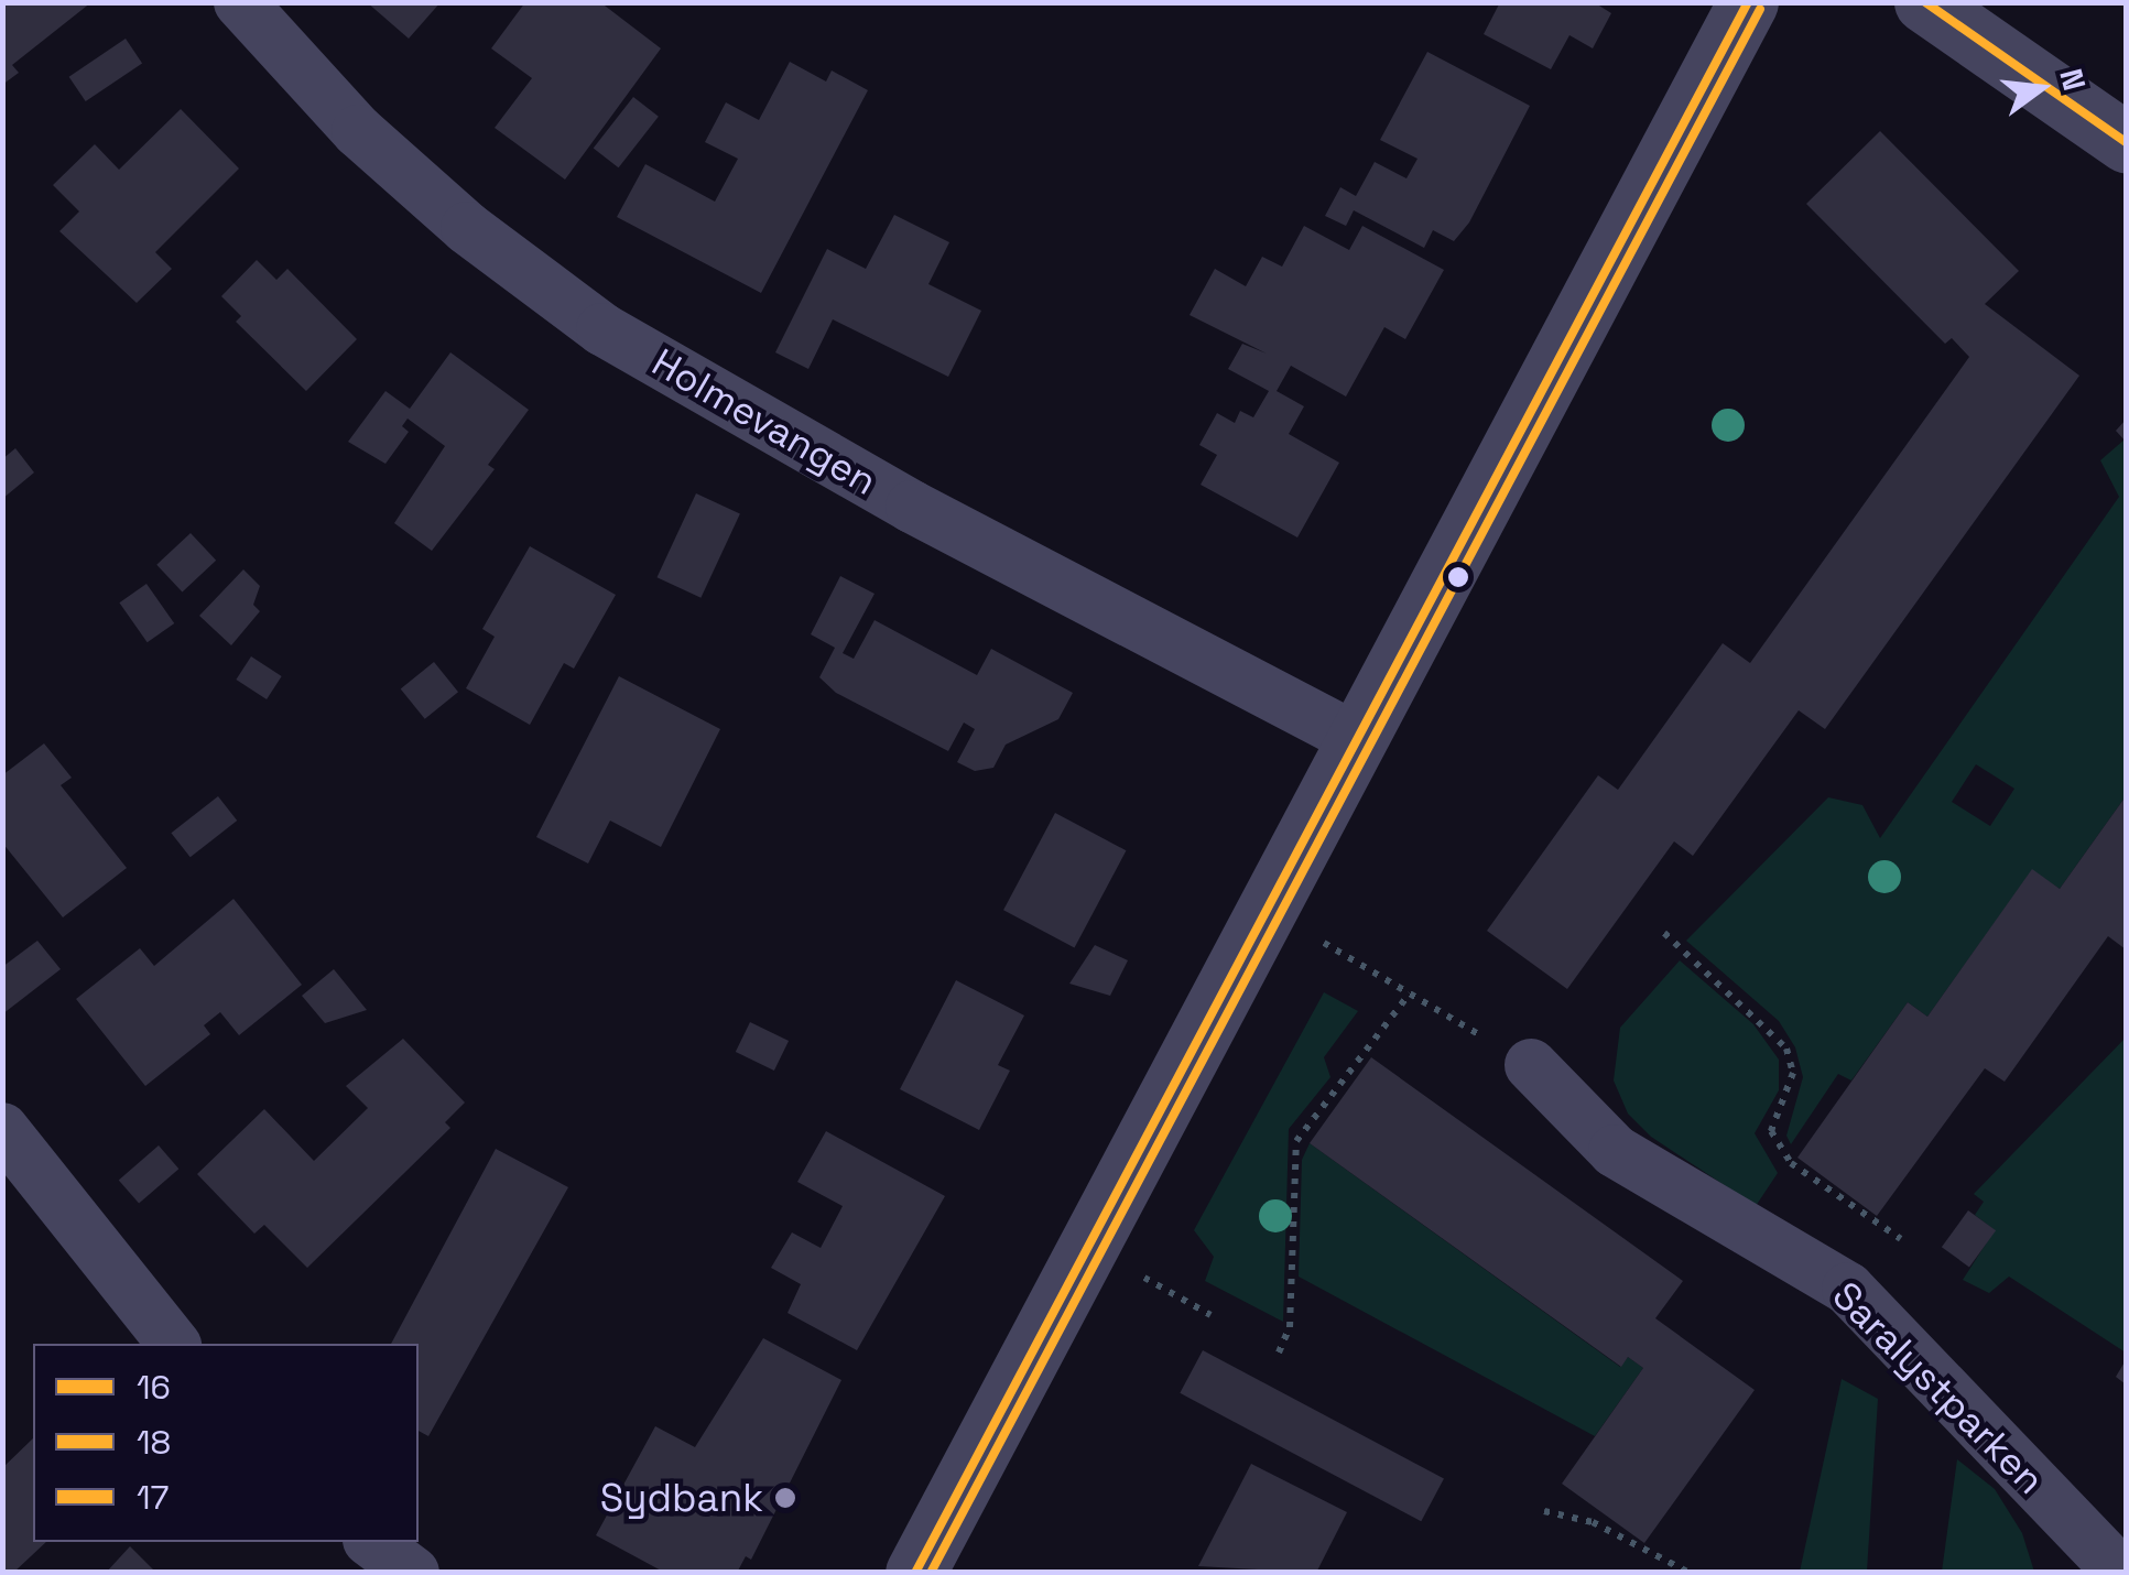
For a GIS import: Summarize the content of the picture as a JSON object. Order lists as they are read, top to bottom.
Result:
{
  "streets": {
    "street": ["Holmevangen", "Saralystparken"]
  },
  "places": ["Sydbank"],
  "lines": ["transit line 16", "transit line 17", "transit line 18"],
  "legend": ["16", "18", "17"],
  "north": "right"
}
